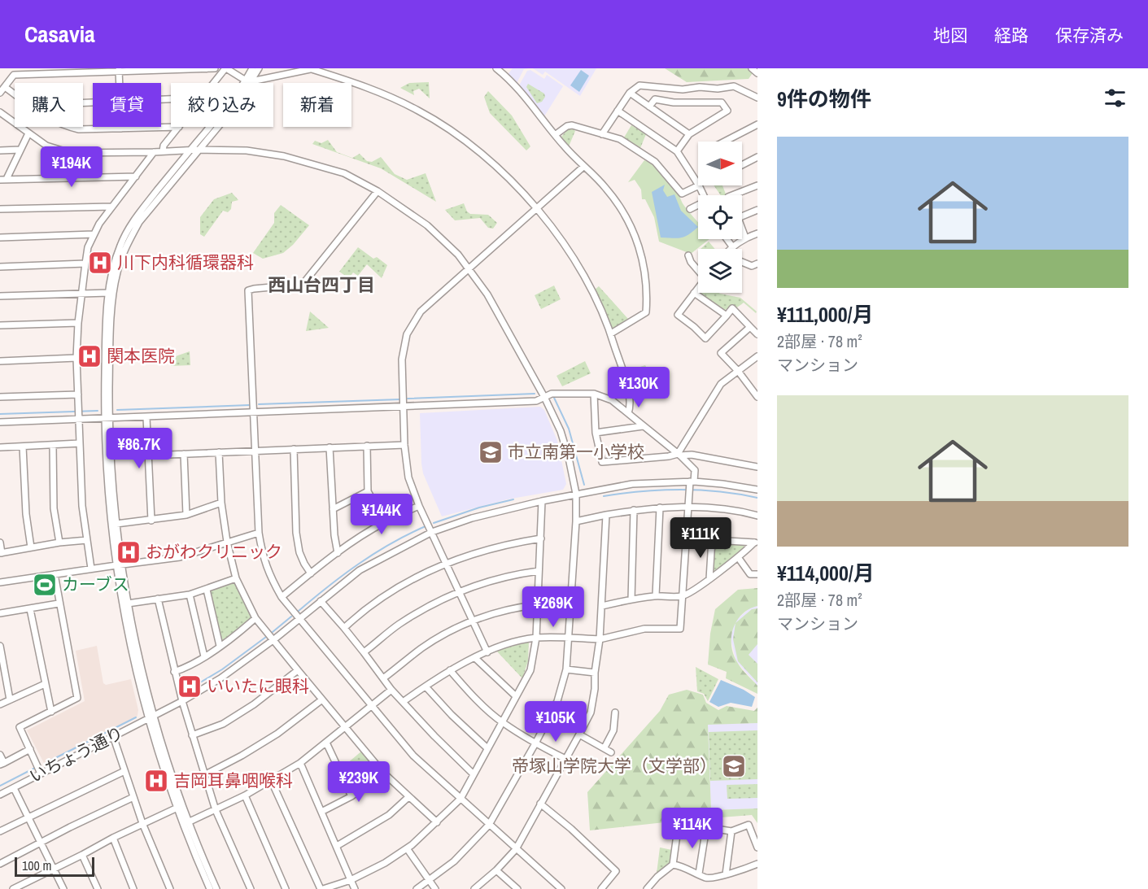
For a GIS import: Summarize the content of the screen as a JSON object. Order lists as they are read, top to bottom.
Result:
{
  "streets": {
    "street": ["いちょう通り"]
  },
  "districts": ["西山台四丁目"],
  "places": {
    "hospital": [
      "川下内科循環器科",
      "関本医院",
      "おがわクリニック",
      "いいたに眼科",
      "吉岡耳鼻咽喉科"
    ],
    "school or university": ["市立南第一小学校", "帝塚山学院大学（文学部）"],
    "sports": ["カーブス"]
  },
  "scale_bar": "100 m",
  "north": "right",
  "page": {
    "header": "Casavia",
    "nav": ["地図", "経路", "保存済み"],
    "heading": "9件の物件",
    "chip": [
      "購入",
      "賃貸",
      "絞り込み",
      "新着"
    ],
    "list": [
      {
        "name": "¥111,000/月",
        "note": "2部屋 · 78 m² · マンション"
      },
      {
        "name": "¥114,000/月",
        "note": "2部屋 · 78 m² · マンション"
      }
    ],
    "price": [
      "¥194K",
      "¥130K",
      "¥86.7K",
      "¥144K",
      "¥111K",
      "¥269K",
      "¥105K",
      "¥239K",
      "¥114K"
    ],
    "scale": "100 m"
  }
}
